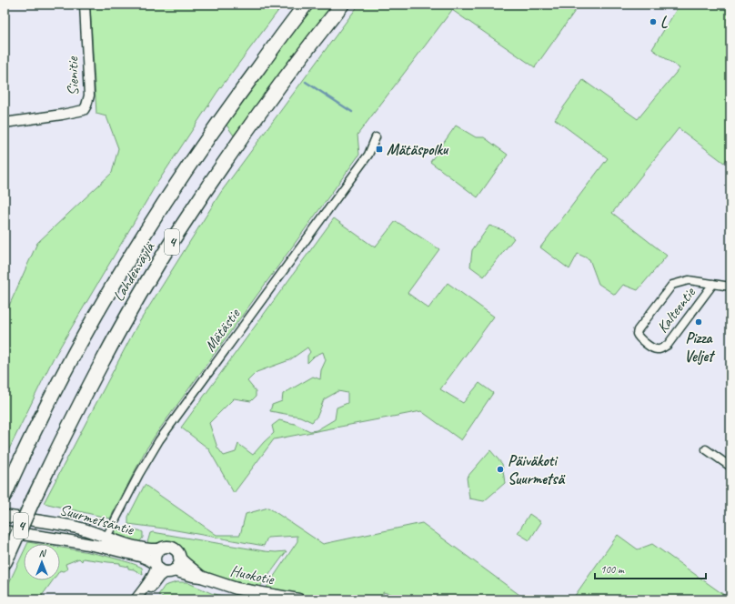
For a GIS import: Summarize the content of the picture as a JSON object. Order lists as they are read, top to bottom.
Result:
{
  "streets": {
    "highway": ["4", "Lahdenväylä"],
    "main road": ["Suurmetsäntie", "Huokotie"],
    "street": ["Sienitie", "Kalteentie", "Mätästie"]
  },
  "crossings": [
    ["Mätästie", "Suurmetsäntie"],
    ["Suurmetsäntie", "Huokotie"]
  ],
  "places": {
    "other": ["L", "Pizza Veljet", "Päiväkoti Suurmetsä"],
    "transit": ["Mätäspolku"]
  },
  "scale_bar": "100 m",
  "north": "top"
}
